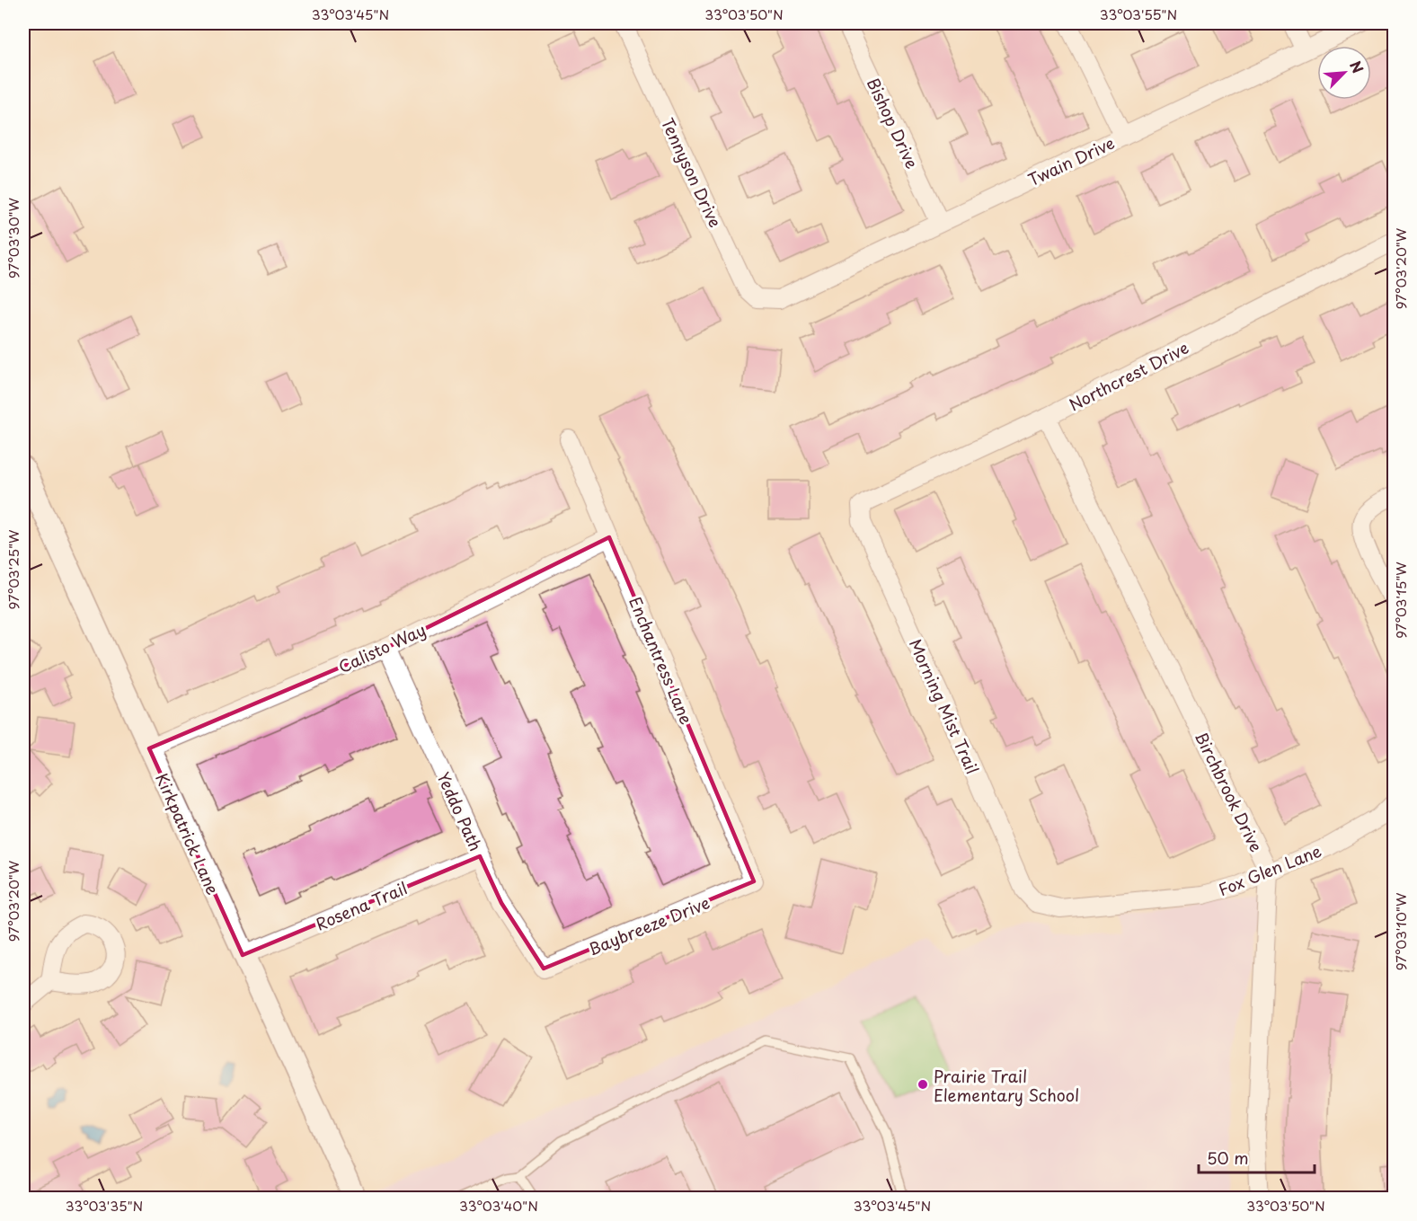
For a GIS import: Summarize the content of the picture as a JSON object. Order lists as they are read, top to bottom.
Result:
{
  "streets": {
    "street": [
      "Bishop Drive",
      "Twain Drive",
      "Tennyson Drive",
      "Northcrest Drive",
      "Calisto Way",
      "Enchantress Lane",
      "Morning Mist Trail",
      "Birchbrook Drive",
      "Yeddo Path",
      "Kirkpatrick Lane",
      "Fox Glen Lane",
      "Rosena Trail",
      "Baybreeze Drive"
    ]
  },
  "crossings": [
    ["Bishop Drive", "Twain Drive"],
    ["Twain Drive", "Tennyson Drive"],
    ["Northcrest Drive", "Morning Mist Trail"],
    ["Northcrest Drive", "Birchbrook Drive"],
    ["Calisto Way", "Enchantress Lane"],
    ["Calisto Way", "Yeddo Path"],
    ["Calisto Way", "Kirkpatrick Lane"],
    ["Enchantress Lane", "Baybreeze Drive"],
    ["Morning Mist Trail", "Fox Glen Lane"],
    ["Birchbrook Drive", "Fox Glen Lane"],
    ["Yeddo Path", "Rosena Trail"],
    ["Yeddo Path", "Baybreeze Drive"],
    ["Kirkpatrick Lane", "Rosena Trail"]
  ],
  "places": ["Prairie Trail Elementary School"],
  "scale_bar": "50 m",
  "north": "top right",
  "coordinates": [
    "33°03'45\"N",
    "33°03'50\"N",
    "33°03'55\"N",
    "97°03'30\"W",
    "97°03'20\"W",
    "97°03'25\"W",
    "97°03'15\"W",
    "97°03'10\"W",
    "33°03'35\"N",
    "33°03'40\"N"
  ]
}
